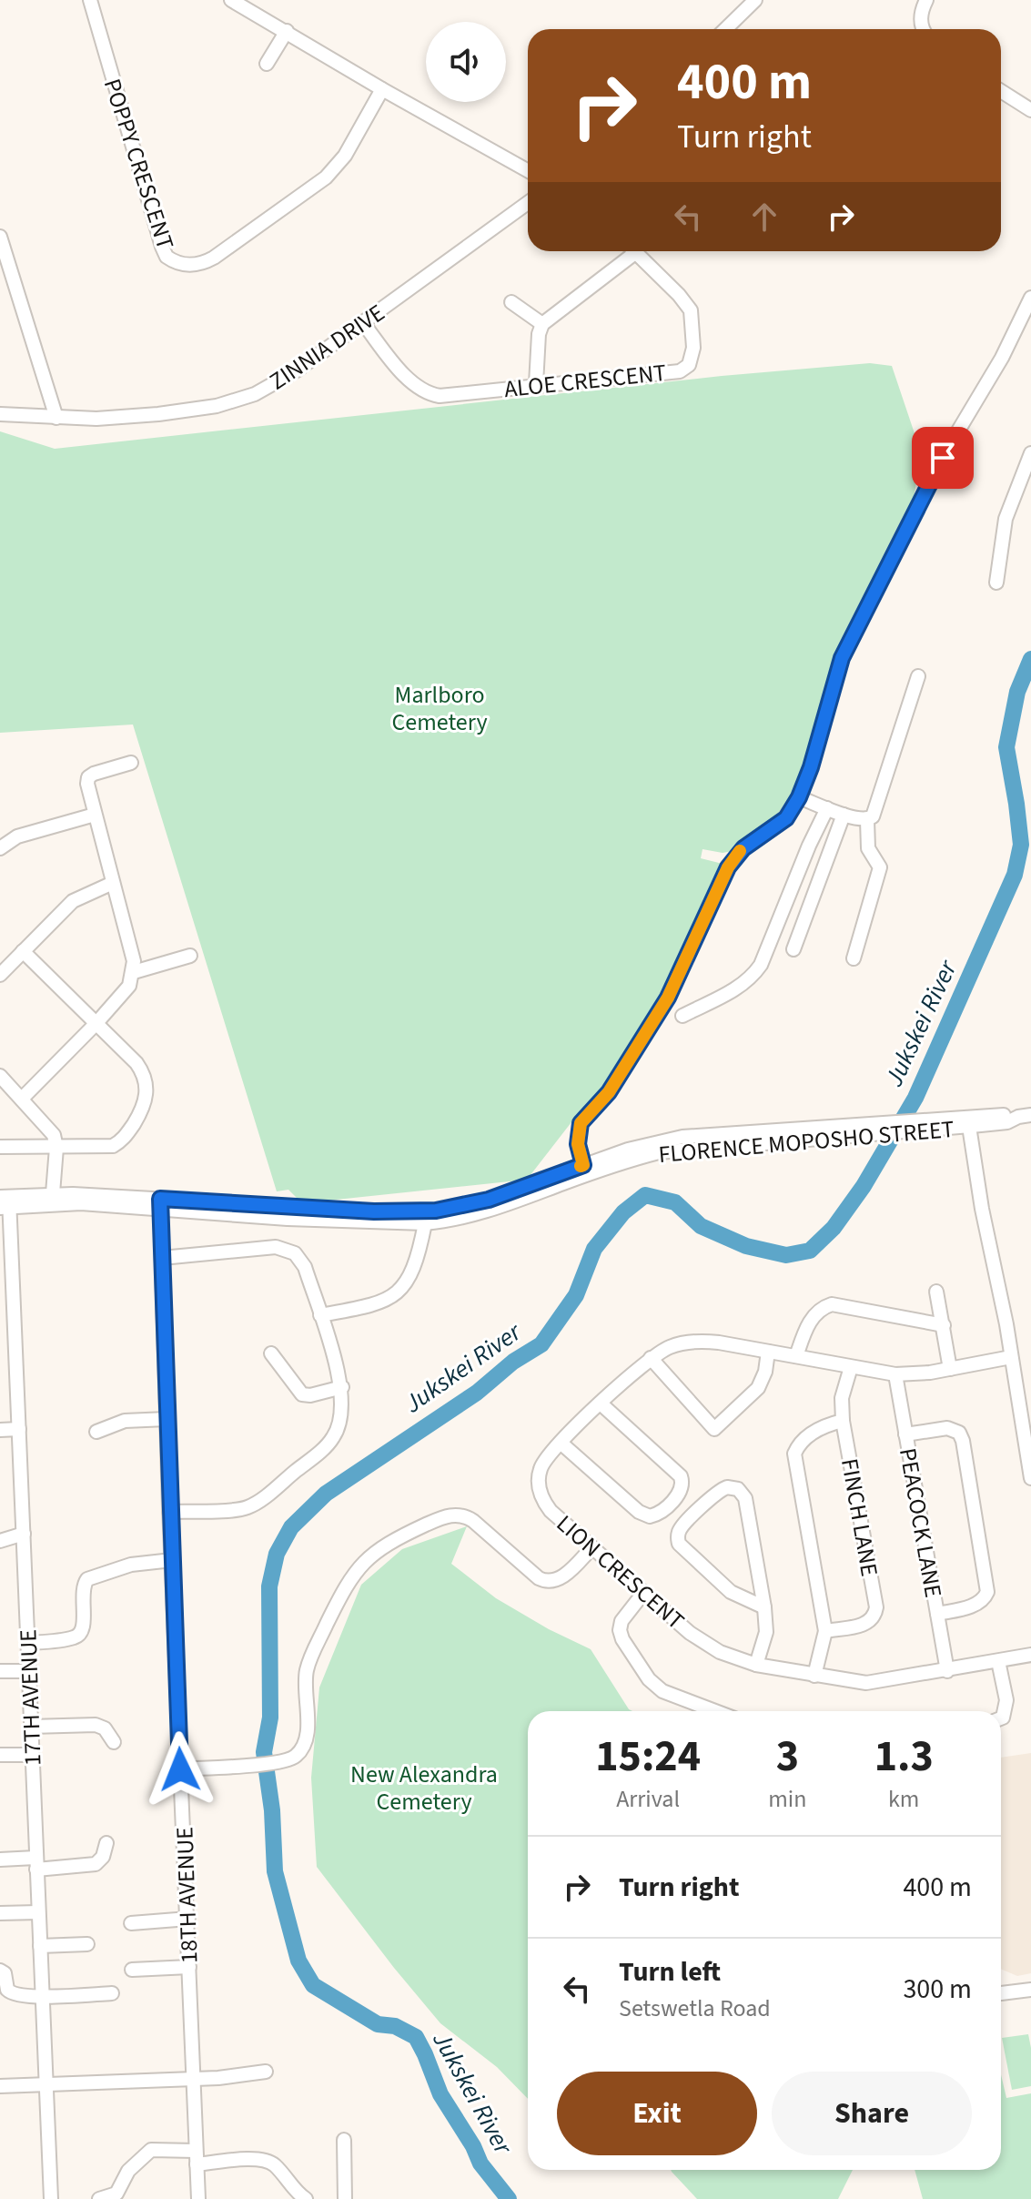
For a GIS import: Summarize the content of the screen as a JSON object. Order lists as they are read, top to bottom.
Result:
{
  "streets": {
    "street": [
      "POPPY CRESCENT",
      "ZINNIA DRIVE",
      "ALOE CRESCENT",
      "FLORENCE MOPOSHO STREET",
      "FINCH LANE",
      "PEACOCK LANE",
      "LION CRESCENT",
      "17TH AVENUE",
      "18TH AVENUE"
    ]
  },
  "crossings": [
    ["ZINNIA DRIVE", "ALOE CRESCENT"],
    ["FLORENCE MOPOSHO STREET", "17TH AVENUE"],
    ["FLORENCE MOPOSHO STREET", "18TH AVENUE"],
    ["FINCH LANE", "LION CRESCENT"],
    ["PEACOCK LANE", "LION CRESCENT"]
  ],
  "water": ["Jukskei River"],
  "parks": ["Marlboro Cemetery", "New Alexandra Cemetery"],
  "page": {
    "turn": ["400 m", "Turn right"],
    "eta": [
      "15:24",
      "Arrival",
      "3",
      "min",
      "1.3",
      "km"
    ],
    "list": [
      {
        "name": "Turn right",
        "value": "400 m"
      },
      {
        "name": "Turn left",
        "note": "Setswetla Road",
        "value": "300 m"
      }
    ],
    "buttons": ["Exit", "Share"]
  }
}
